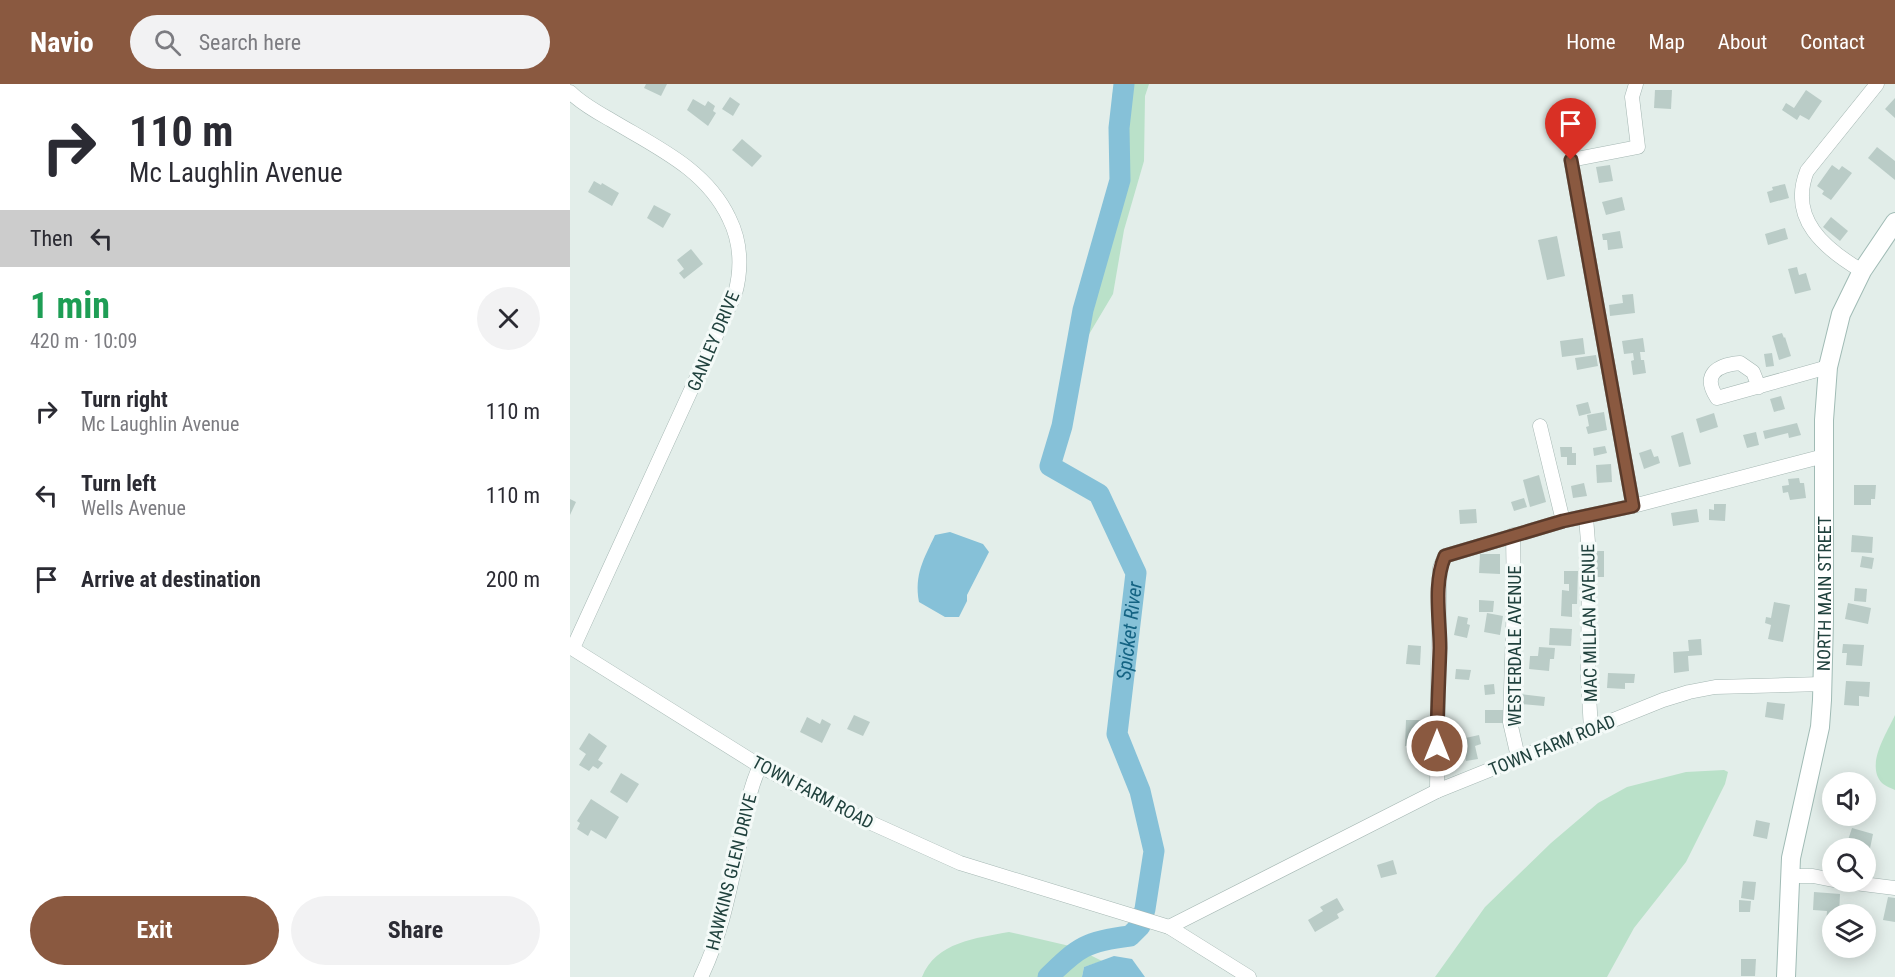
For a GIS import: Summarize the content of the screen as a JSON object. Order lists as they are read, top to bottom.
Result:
{
  "streets": {
    "street": [
      "GANLEY DRIVE",
      "NORTH MAIN STREET",
      "MAC MILLAN AVENUE",
      "WESTERDALE AVENUE",
      "TOWN FARM ROAD",
      "HAWKINS GLEN DRIVE"
    ]
  },
  "crossings": [
    ["GANLEY DRIVE", "TOWN FARM ROAD"],
    ["NORTH MAIN STREET", "TOWN FARM ROAD"],
    ["MAC MILLAN AVENUE", "TOWN FARM ROAD"],
    ["WESTERDALE AVENUE", "TOWN FARM ROAD"],
    ["TOWN FARM ROAD", "HAWKINS GLEN DRIVE"]
  ],
  "water": ["Spicket River"],
  "page": {
    "header": "Navio",
    "search": "Search here",
    "nav": [
      "Home",
      "Map",
      "About",
      "Contact"
    ],
    "turn": ["110 m", "Mc Laughlin Avenue"],
    "then": "Then",
    "heading": ["1 min", "420 m · 10:09"],
    "list": [
      {
        "name": "Turn right",
        "note": "Mc Laughlin Avenue",
        "value": "110 m"
      },
      {
        "name": "Turn left",
        "note": "Wells Avenue",
        "value": "110 m"
      },
      {
        "name": "Arrive at destination",
        "value": "200 m"
      }
    ],
    "buttons": ["Exit", "Share"]
  }
}
